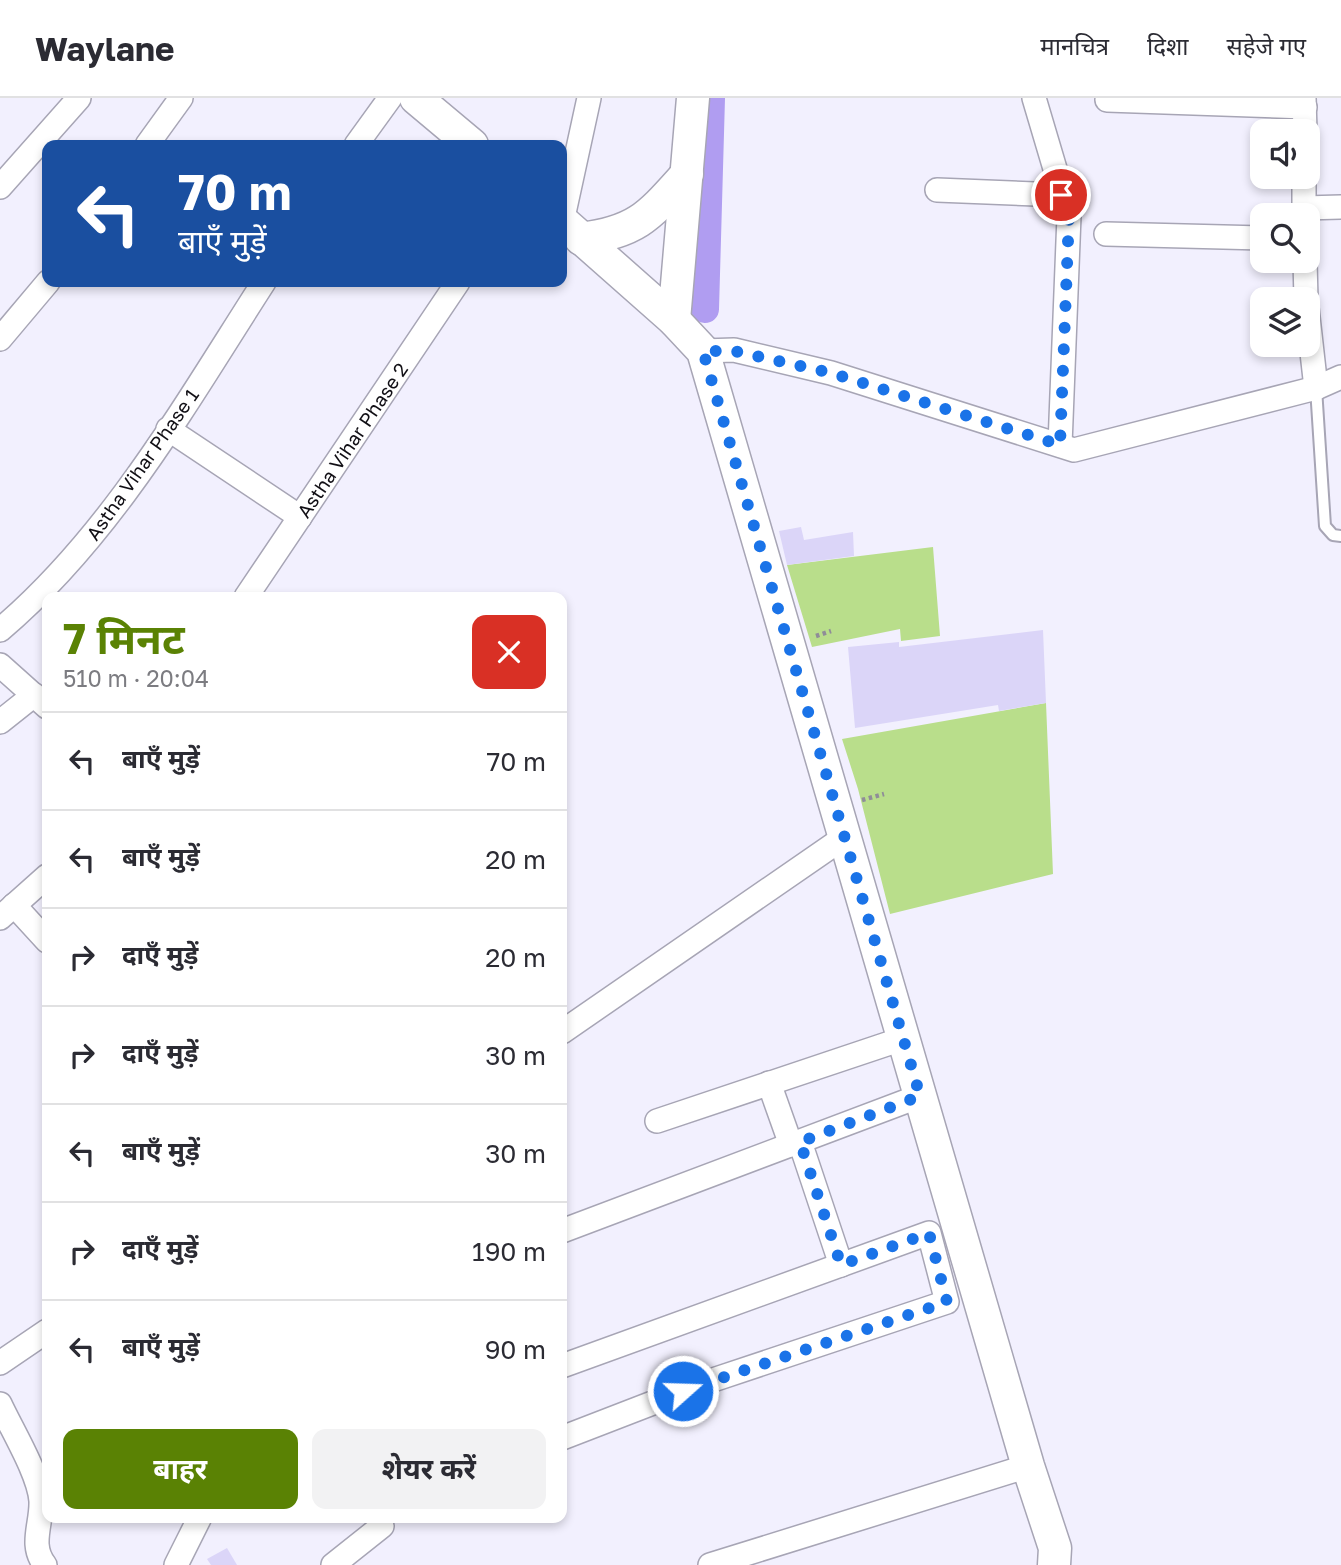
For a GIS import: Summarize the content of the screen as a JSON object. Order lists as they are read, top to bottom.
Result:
{
  "streets": {
    "street": ["Astha Vihar Phase 2", "Astha Vihar Phase 1"]
  },
  "page": {
    "header": "Waylane",
    "nav": ["मानचित्र", "दिशा", "सहेजे गए"],
    "turn": ["70 m", "बाएँ मुड़ें"],
    "heading": ["7 मिनट", "510 m · 20:04"],
    "list": [
      {
        "name": "बाएँ मुड़ें",
        "value": "70 m"
      },
      {
        "name": "बाएँ मुड़ें",
        "value": "20 m"
      },
      {
        "name": "दाएँ मुड़ें",
        "value": "20 m"
      },
      {
        "name": "दाएँ मुड़ें",
        "value": "30 m"
      },
      {
        "name": "बाएँ मुड़ें",
        "value": "30 m"
      },
      {
        "name": "दाएँ मुड़ें",
        "value": "190 m"
      },
      {
        "name": "बाएँ मुड़ें",
        "value": "90 m"
      }
    ],
    "buttons": ["बाहर", "शेयर करें"]
  }
}
